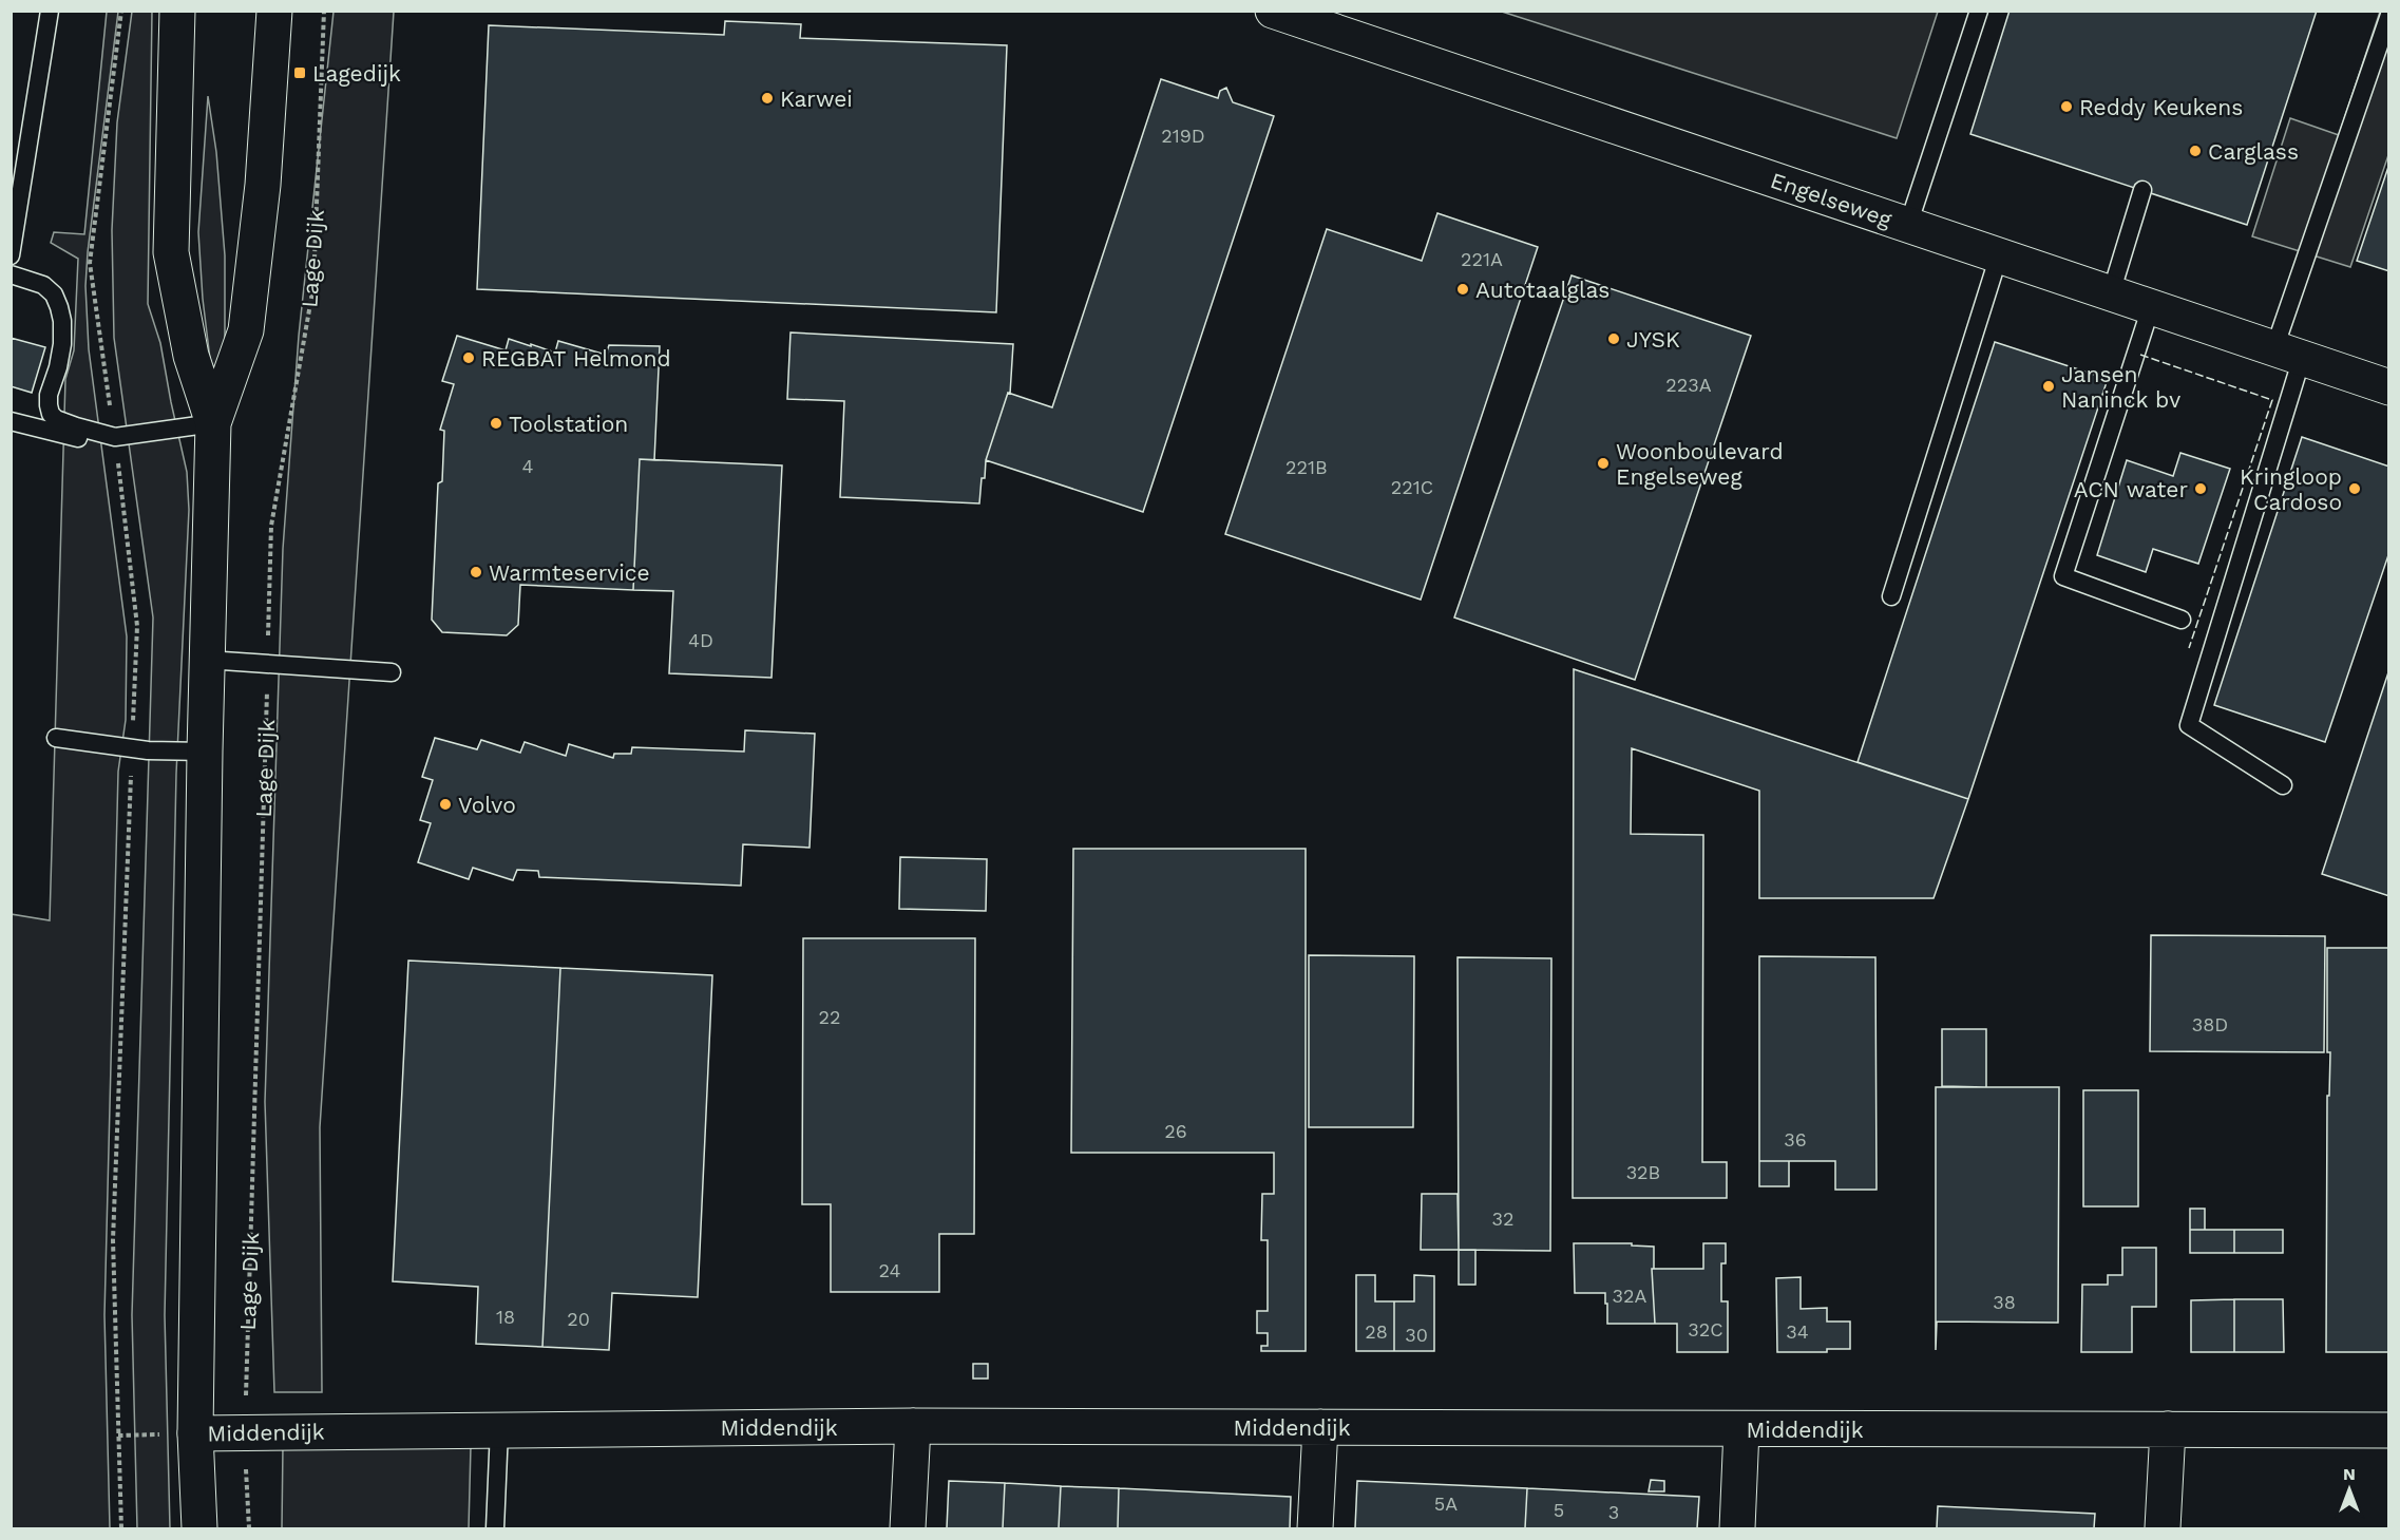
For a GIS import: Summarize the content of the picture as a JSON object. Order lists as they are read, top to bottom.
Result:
{
  "streets": {
    "street": ["Engelseweg", "Middendijk"],
    "path": ["Lage Dijk"]
  },
  "crossings": [
    ["Lage Dijk", "Middendijk"]
  ],
  "places": {
    "transit": ["Lagedijk"],
    "other": [
      "Karwei",
      "Reddy Keukens",
      "Carglass",
      "Autotaalglas",
      "JYSK",
      "REGBAT Helmond",
      "Jansen Naninck bv",
      "Toolstation",
      "Woonboulevard Engelseweg",
      "ACN water",
      "Kringloop Cardoso",
      "Warmteservice",
      "Volvo"
    ]
  },
  "house_numbers": [
    "219D",
    "221A",
    "223A",
    "4",
    "221B",
    "221C",
    "4D",
    "22",
    "38D",
    "26",
    "36",
    "32B",
    "32",
    "24",
    "32A",
    "38",
    "18",
    "20",
    "32C",
    "28",
    "34",
    "30",
    "5A",
    "5",
    "3"
  ],
  "north": "top"
}
